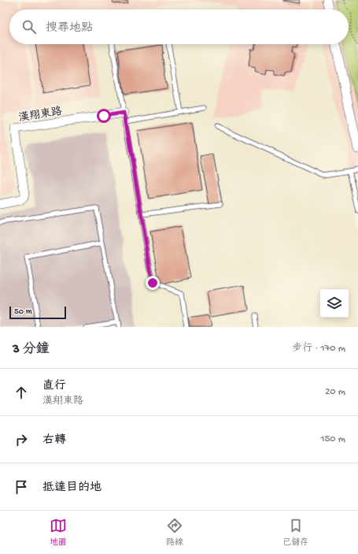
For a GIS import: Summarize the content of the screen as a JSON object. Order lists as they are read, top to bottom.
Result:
{
  "streets": {
    "street": ["漢翔東路"]
  },
  "scale_bar": "50 m",
  "page": {
    "search": "搜尋地點",
    "scale": "50 m",
    "heading": ["3 分鐘", "步行 · 170 m"],
    "list": [
      ["直行", "漢翔東路", "20 m"],
      ["右轉", "150 m"],
      "抵達目的地"
    ],
    "nav": ["地圖", "路線", "已儲存"]
  }
}
